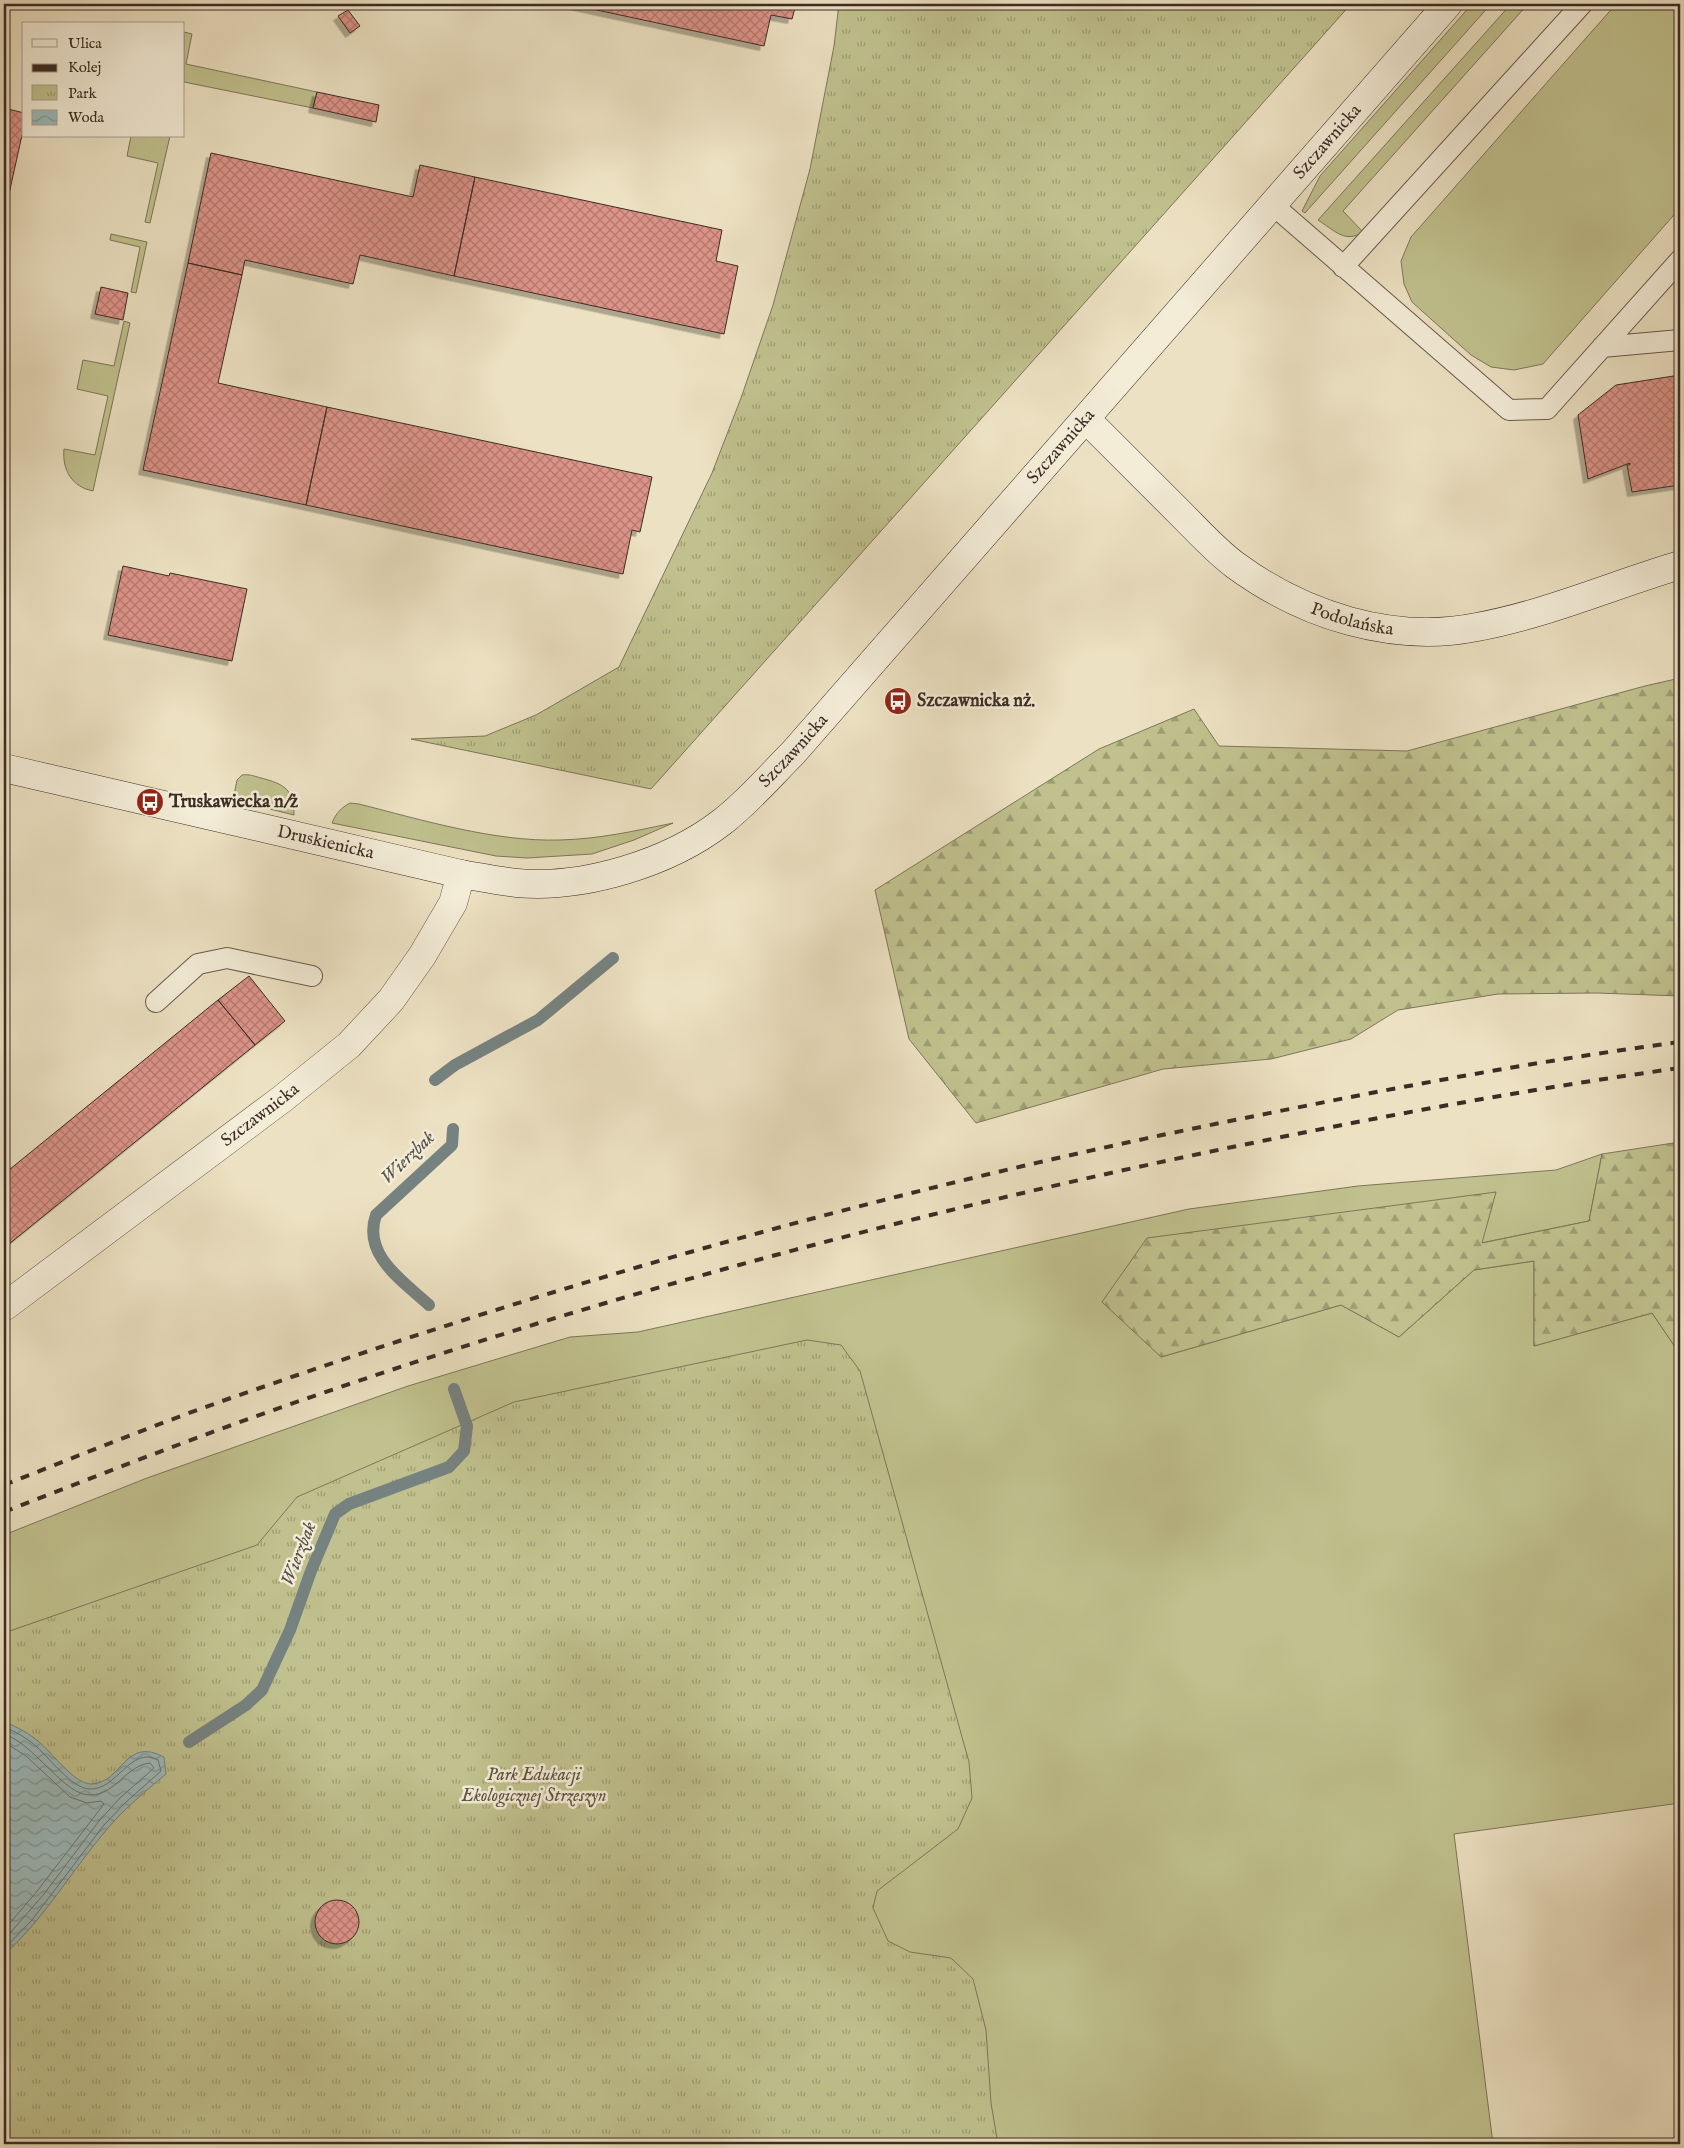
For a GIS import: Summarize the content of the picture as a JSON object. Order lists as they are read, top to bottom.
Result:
{
  "streets": {
    "street": ["Szczawnicka", "Podolańska", "Druskienicka"]
  },
  "crossings": [
    ["Szczawnicka", "Podolańska"],
    ["Szczawnicka", "Druskienicka"]
  ],
  "water": ["Wierzbak"],
  "parks": ["Park Edukacji Ekologicznej Strzeszyn"],
  "places": {
    "bus stop": ["Szczawnicka nż.", "Truskawiecka n/ż"]
  },
  "legend": [
    "Ulica",
    "Kolej",
    "Park",
    "Woda"
  ]
}
